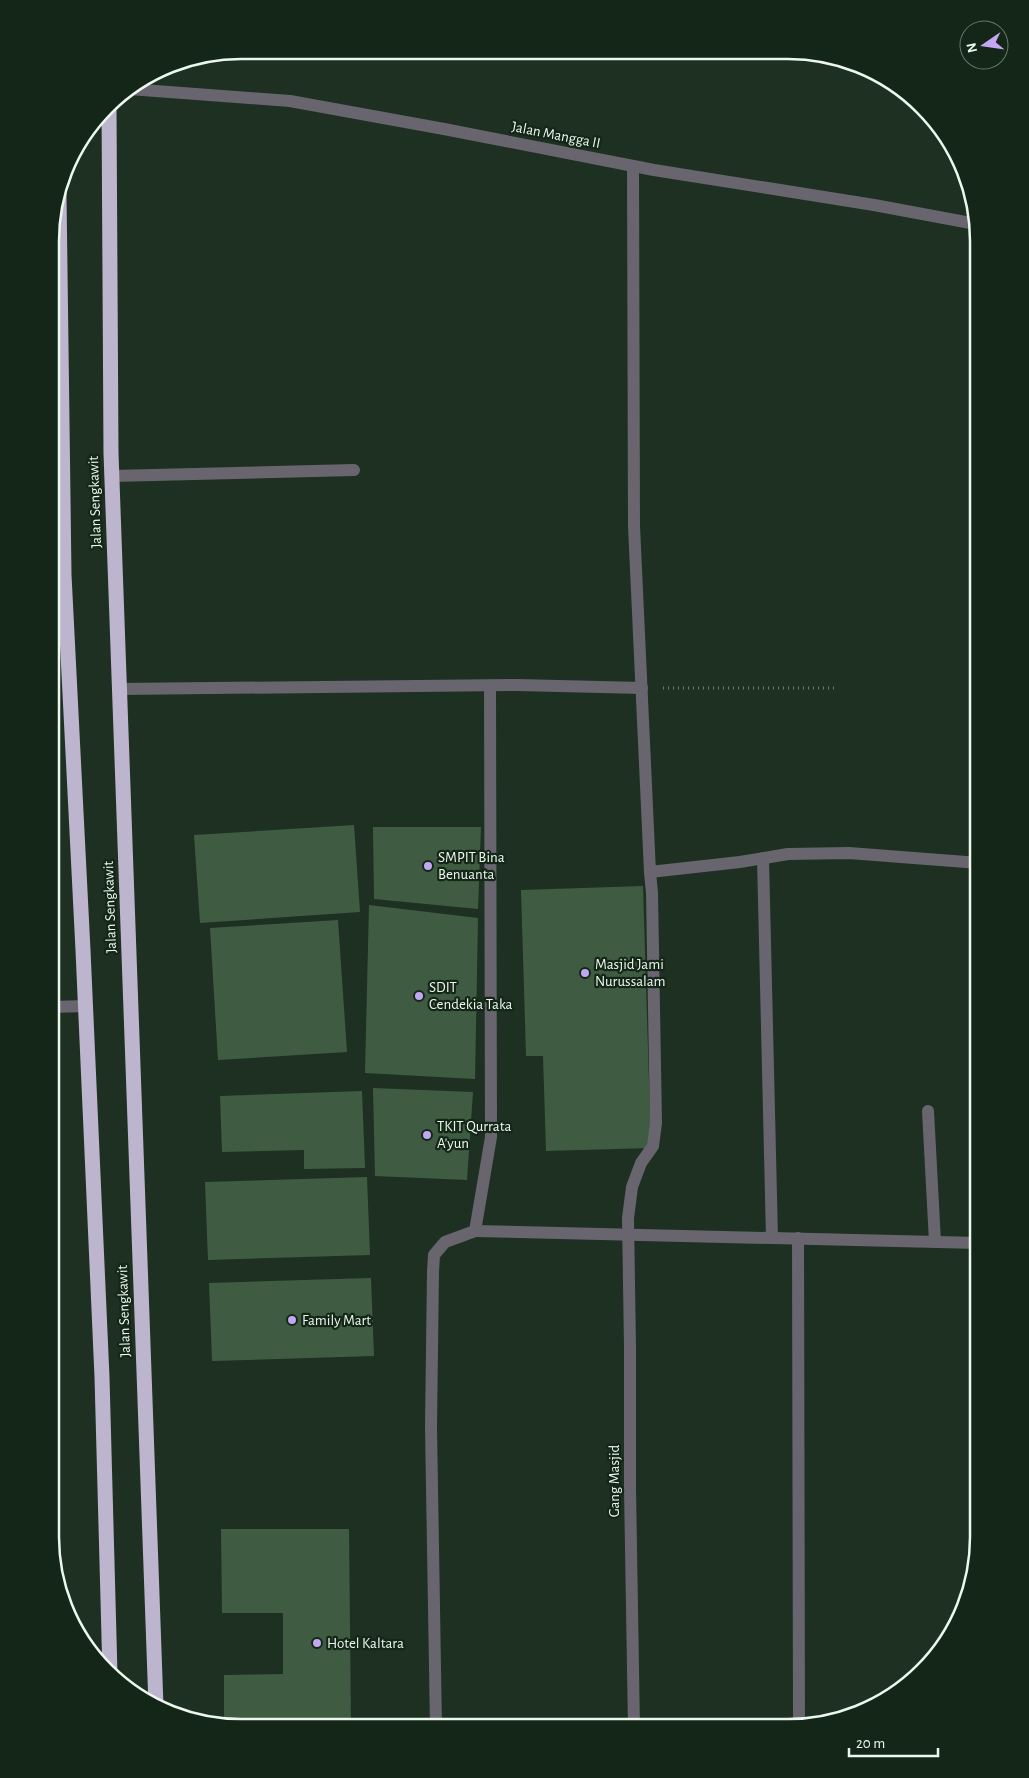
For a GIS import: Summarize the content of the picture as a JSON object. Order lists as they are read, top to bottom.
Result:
{
  "streets": {
    "highway": ["Jalan Sengkawit"],
    "street": ["Jalan Mangga II", "Gang Masjid"]
  },
  "crossings": [
    ["Jalan Mangga II", "Gang Masjid"]
  ],
  "places": [
    "SMPIT Bina Benuanta",
    "Masjid Jami Nurussalam",
    "SDIT Cendekia Taka",
    "TKIT Qurrata A'yun",
    "Family Mart",
    "Hotel Kaltara"
  ],
  "scale_bar": "20 m",
  "north": "left"
}
